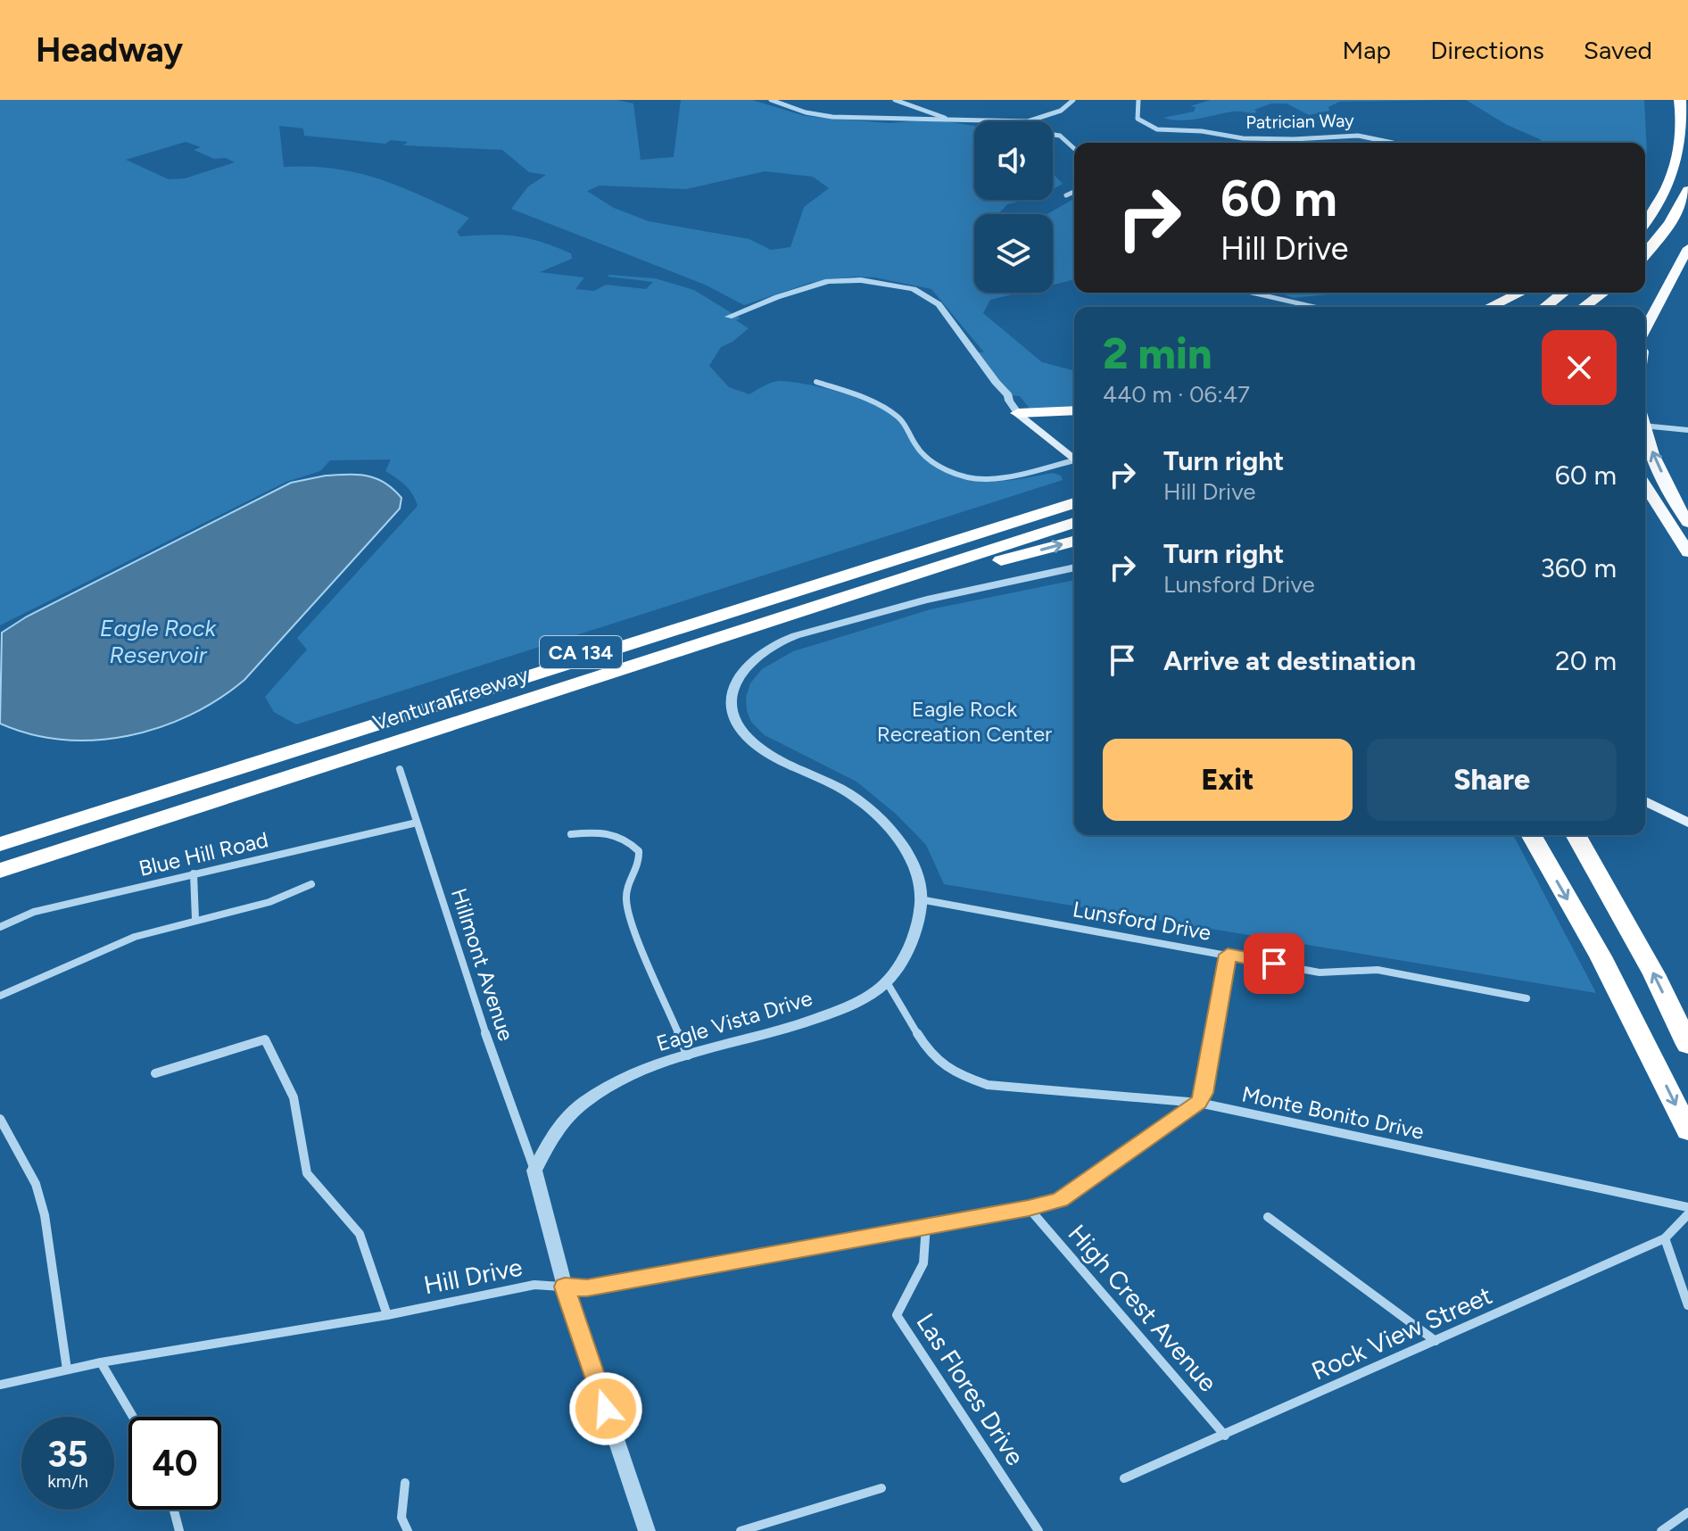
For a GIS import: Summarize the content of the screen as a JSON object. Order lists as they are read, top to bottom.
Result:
{
  "streets": {
    "highway": ["CA 134", "Ventura Freeway"],
    "street": [
      "Patrician Way",
      "Blue Hill Road",
      "Lunsford Drive",
      "Hillmont Avenue",
      "Eagle Vista Drive",
      "Monte Bonito Drive",
      "Hill Drive",
      "High Crest Avenue",
      "Rock View Street",
      "Las Flores Drive"
    ]
  },
  "crossings": [
    ["Blue Hill Road", "Hillmont Avenue"],
    ["Lunsford Drive", "Eagle Vista Drive"],
    ["Hillmont Avenue", "Eagle Vista Drive"],
    ["Eagle Vista Drive", "Monte Bonito Drive"],
    ["Monte Bonito Drive", "Hill Drive"],
    ["Hill Drive", "High Crest Avenue"],
    ["Hill Drive", "Las Flores Drive"],
    ["High Crest Avenue", "Rock View Street"]
  ],
  "water": ["Eagle Rock Reservoir"],
  "parks": ["Eagle Rock Recreation Center"],
  "page": {
    "header": "Headway",
    "nav": ["Map", "Directions", "Saved"],
    "turn": ["60 m", "Hill Drive"],
    "heading": ["2 min", "440 m · 06:47"],
    "list": [
      {
        "name": "Turn right",
        "note": "Hill Drive",
        "value": "60 m"
      },
      {
        "name": "Turn right",
        "note": "Lunsford Drive",
        "value": "360 m"
      },
      {
        "name": "Arrive at destination",
        "value": "20 m"
      }
    ],
    "buttons": ["Exit", "Share"],
    "speed": "35 km/h",
    "limit": "40"
  }
}
